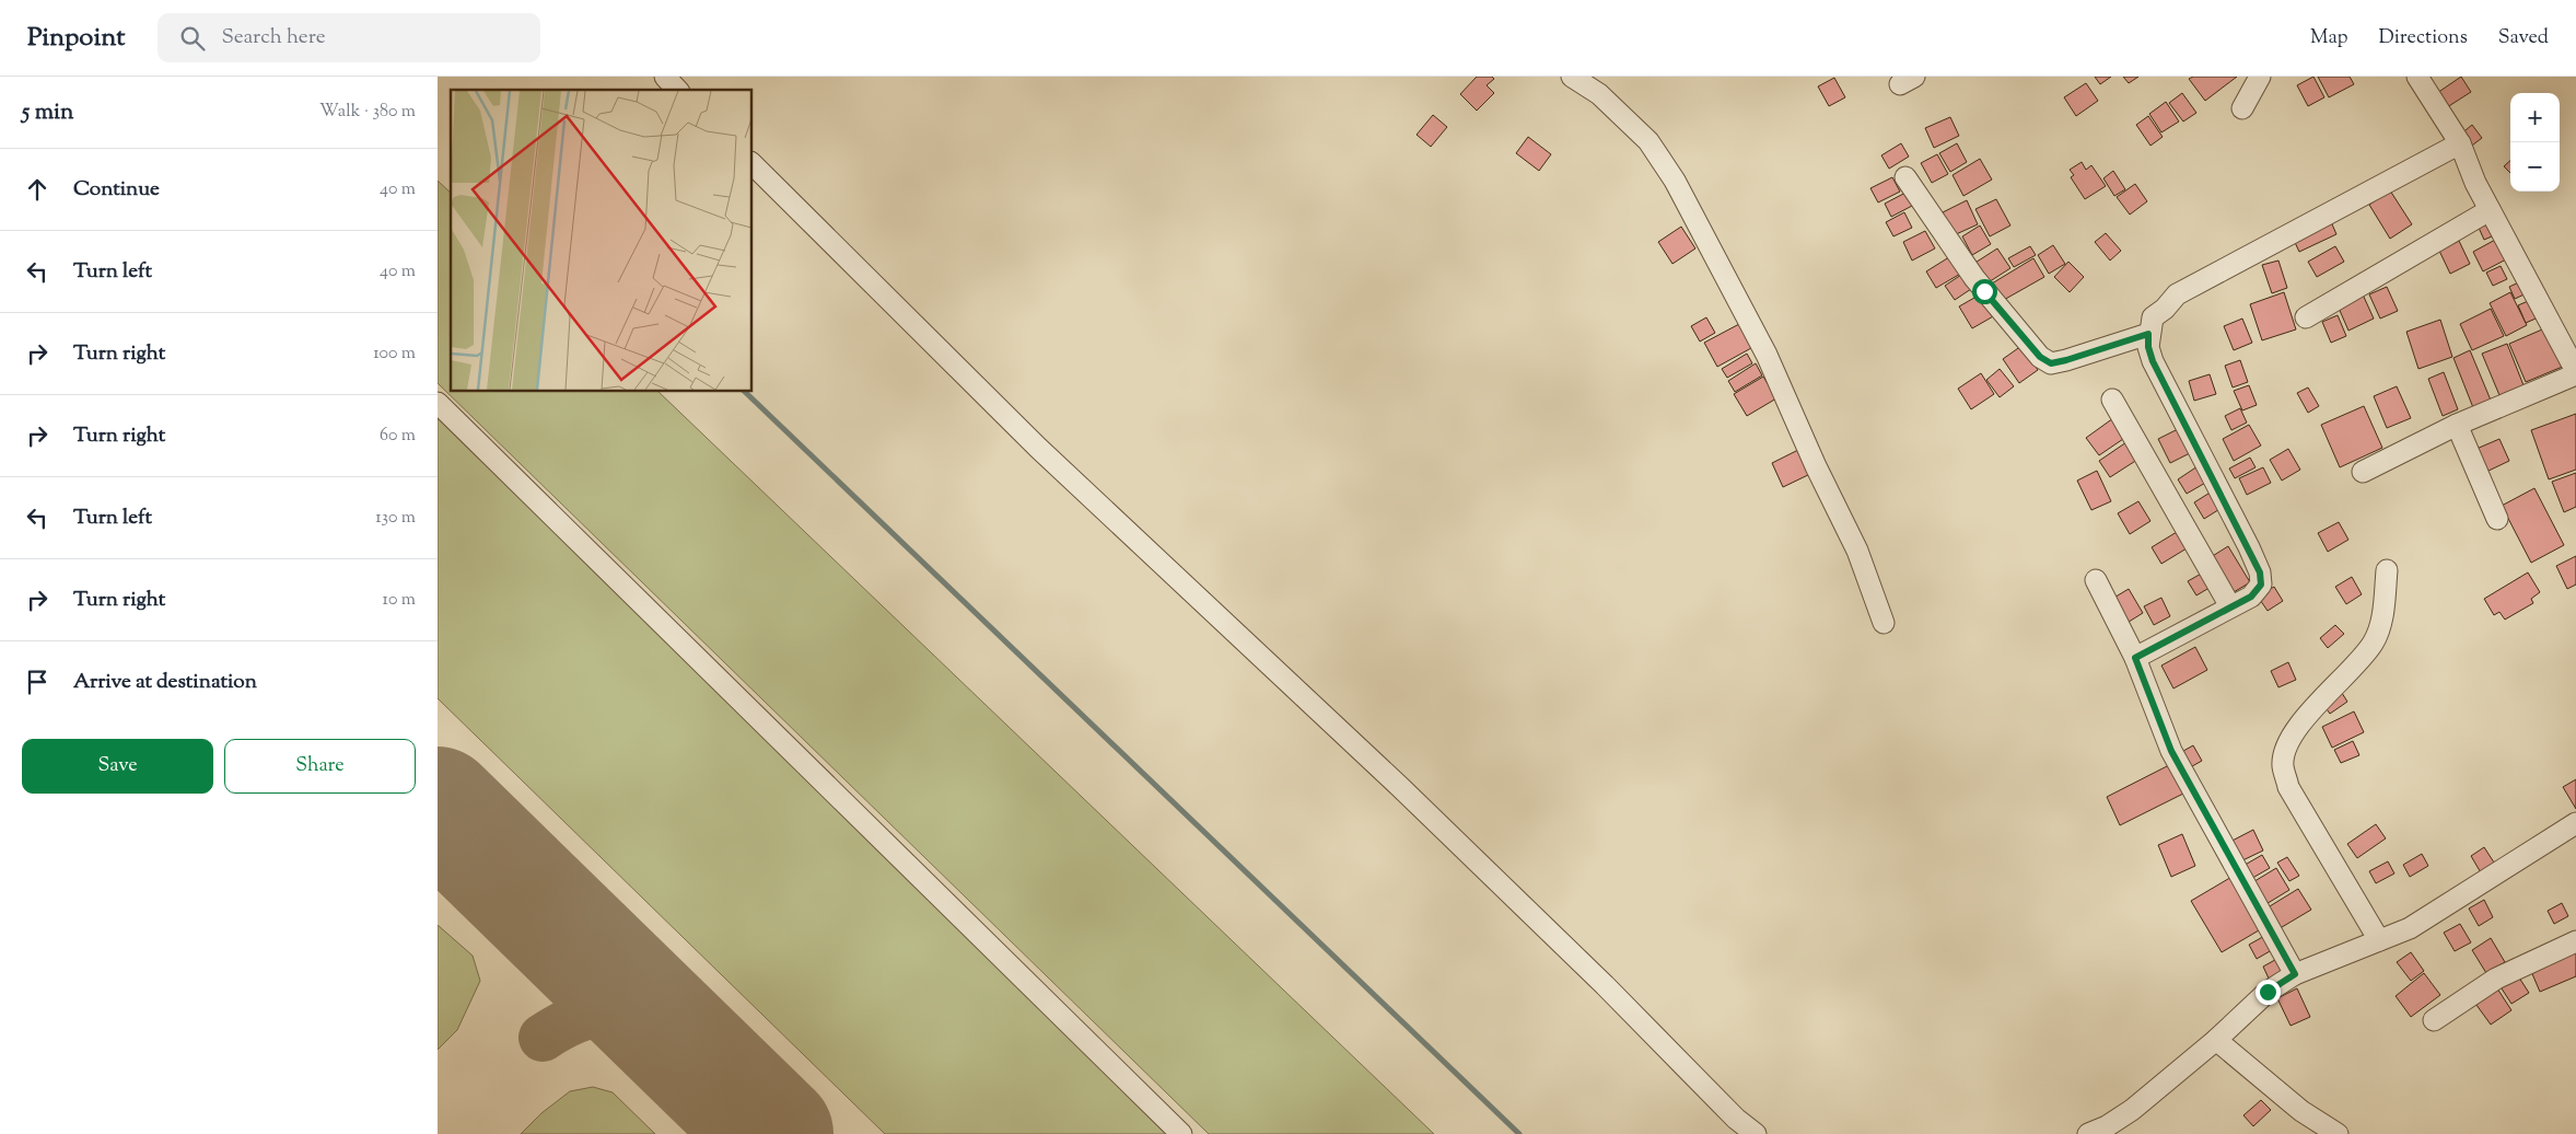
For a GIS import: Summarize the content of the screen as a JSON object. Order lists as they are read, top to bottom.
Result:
{
  "page": {
    "header": "Pinpoint",
    "search": "Search here",
    "nav": ["Map", "Directions", "Saved"],
    "heading": ["5 min", "Walk · 380 m"],
    "map_buttons": ["+", "−"],
    "list": [
      ["Continue", "40 m"],
      ["Turn left", "40 m"],
      ["Turn right", "100 m"],
      ["Turn right", "60 m"],
      ["Turn left", "130 m"],
      ["Turn right", "10 m"],
      "Arrive at destination"
    ],
    "buttons": ["Save", "Share"]
  }
}
